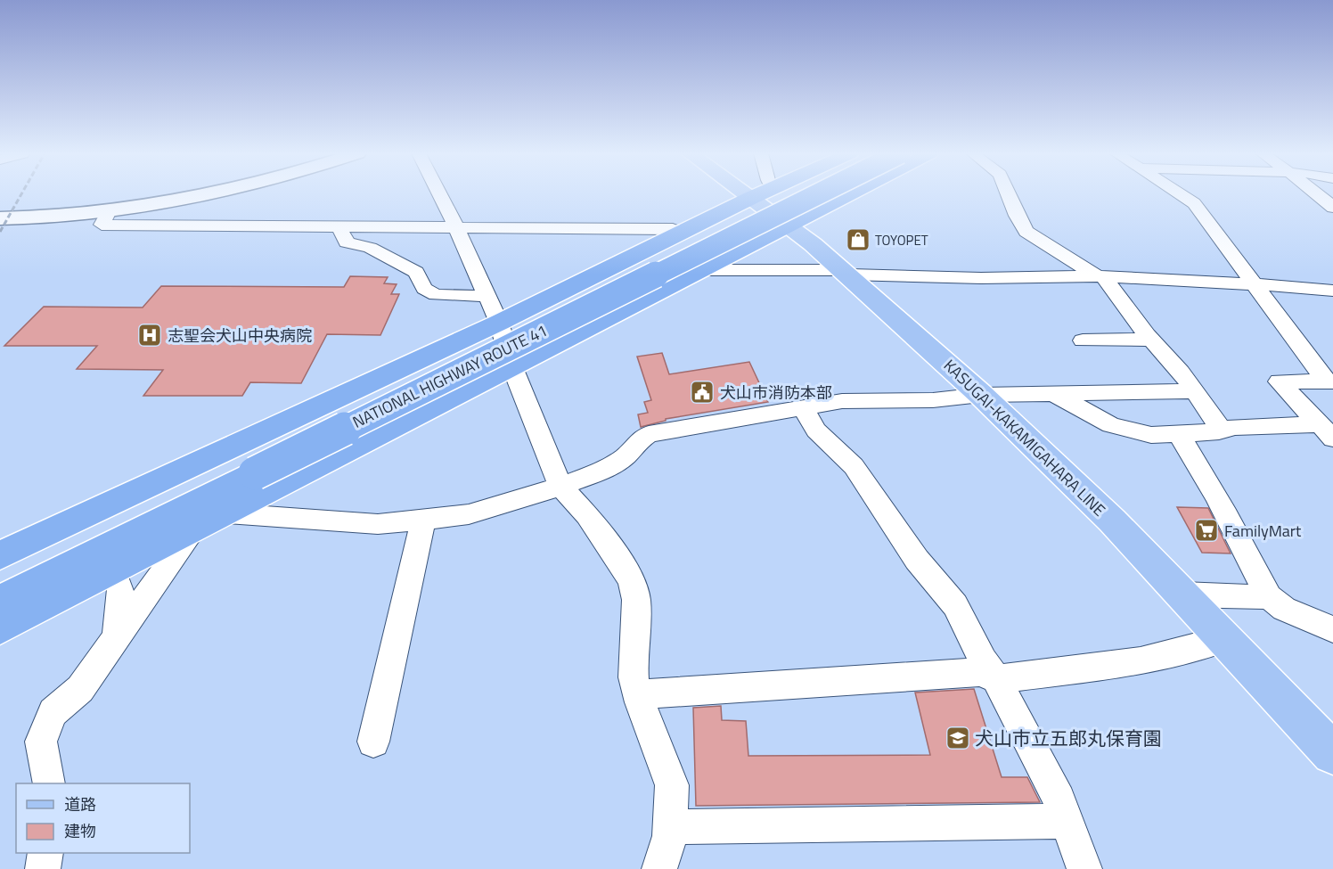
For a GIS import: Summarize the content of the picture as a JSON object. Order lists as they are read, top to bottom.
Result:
{
  "streets": {
    "highway": ["NATIONAL HIGHWAY ROUTE 41"],
    "main road": ["KASUGAI-KAKAMIGAHARA LINE"]
  },
  "places": {
    "shop": ["TOYOPET"],
    "hospital": ["志聖会犬山中央病院"],
    "public building": ["犬山市消防本部"],
    "supermarket": ["FamilyMart"],
    "school or university": ["犬山市立五郎丸保育園"]
  },
  "legend": ["道路", "建物"]
}
